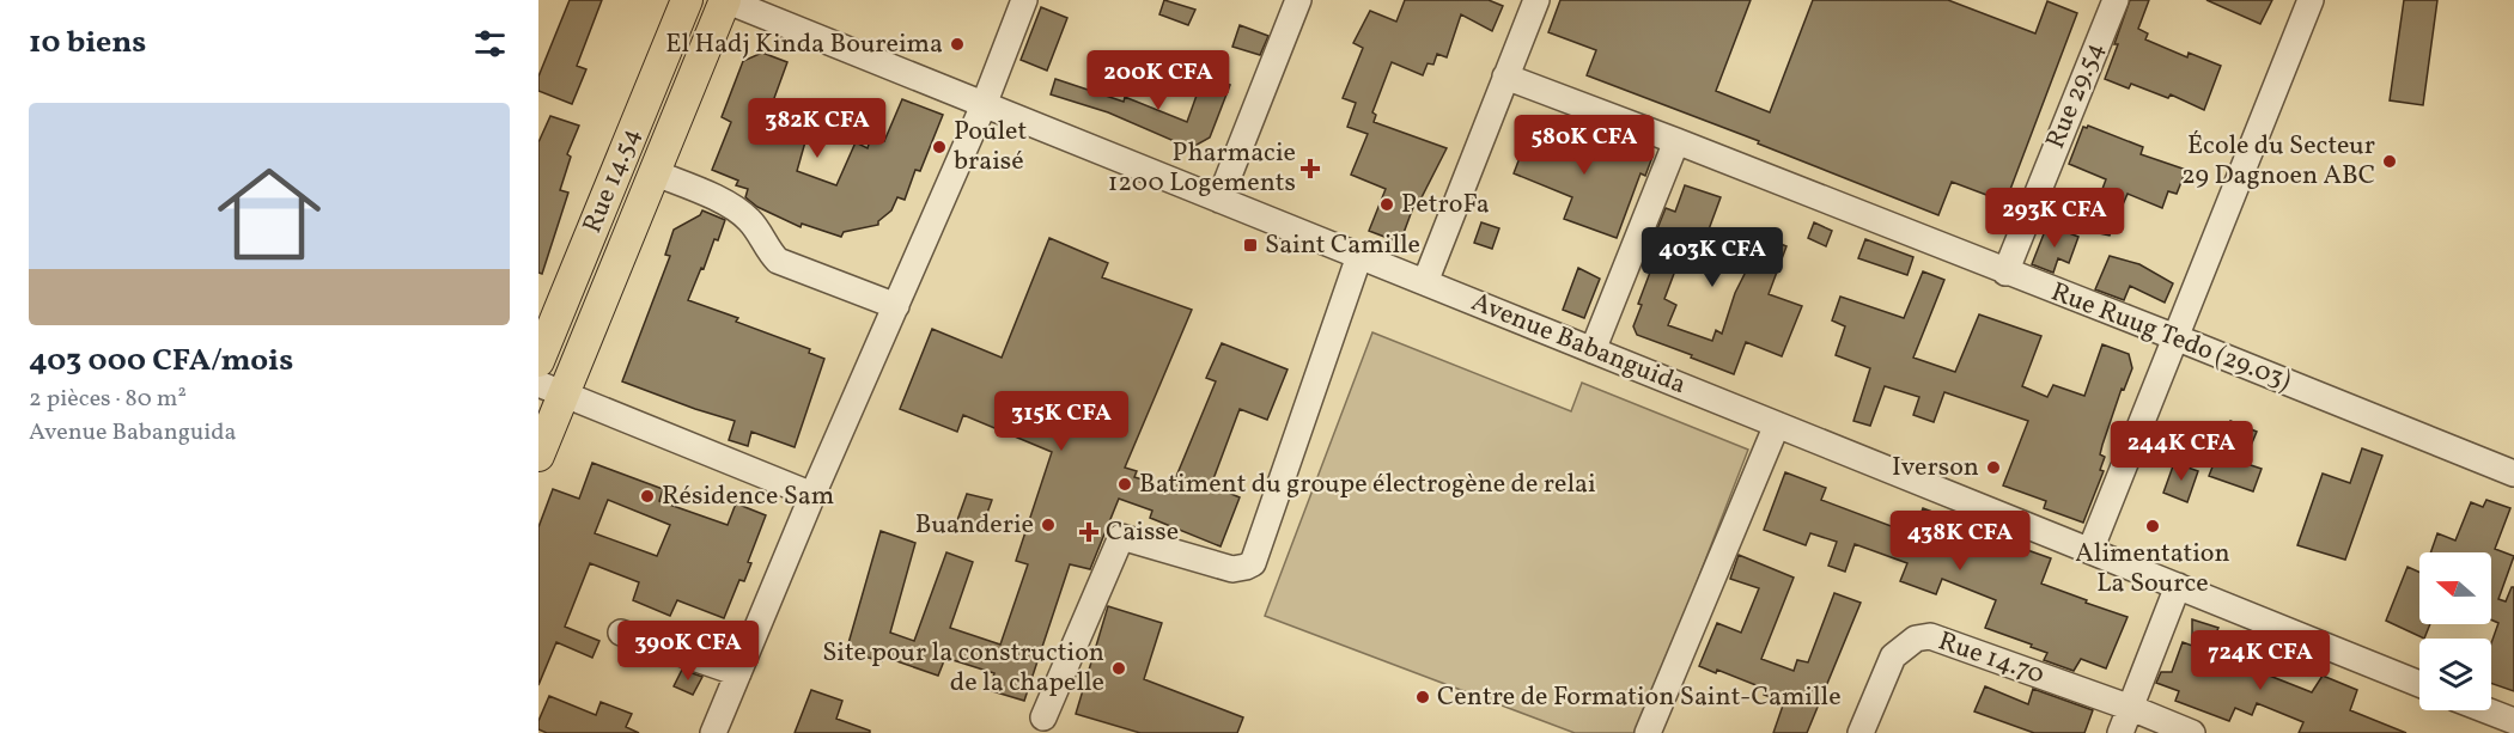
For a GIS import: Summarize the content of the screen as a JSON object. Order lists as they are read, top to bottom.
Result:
{
  "streets": {
    "main road": ["Rue 14.54"],
    "street": [
      "Rue 29.54",
      "Rue Ruug Tedo (29.03)",
      "Avenue Babanguida",
      "Rue 14.70"
    ]
  },
  "crossings": [
    ["Rue 29.54", "Rue Ruug Tedo (29.03)"]
  ],
  "places": {
    "other": [
      "El Hadj Kinda Boureima",
      "Poulet braisé",
      "École du Secteur 29 Dagnoen ABC",
      "PetroFa",
      "Iverson",
      "Batiment du groupe électrogène de relai",
      "Résidence Sam",
      "Buanderie",
      "Alimentation La Source",
      "Site pour la construction de la chapelle",
      "Centre de Formation Saint-Camille"
    ],
    "health": ["Pharmacie 1200 Logements", "Caisse"],
    "transit": ["Saint Camille"]
  },
  "north": "left",
  "page": {
    "heading": "10 biens",
    "price": [
      "200K CFA",
      "382K CFA",
      "580K CFA",
      "293K CFA",
      "403K CFA",
      "315K CFA",
      "244K CFA",
      "438K CFA",
      "390K CFA",
      "724K CFA"
    ],
    "list": [
      {
        "name": "403 000 CFA/mois",
        "note": "2 pièces · 80 m² · Avenue Babanguida"
      }
    ]
  }
}
